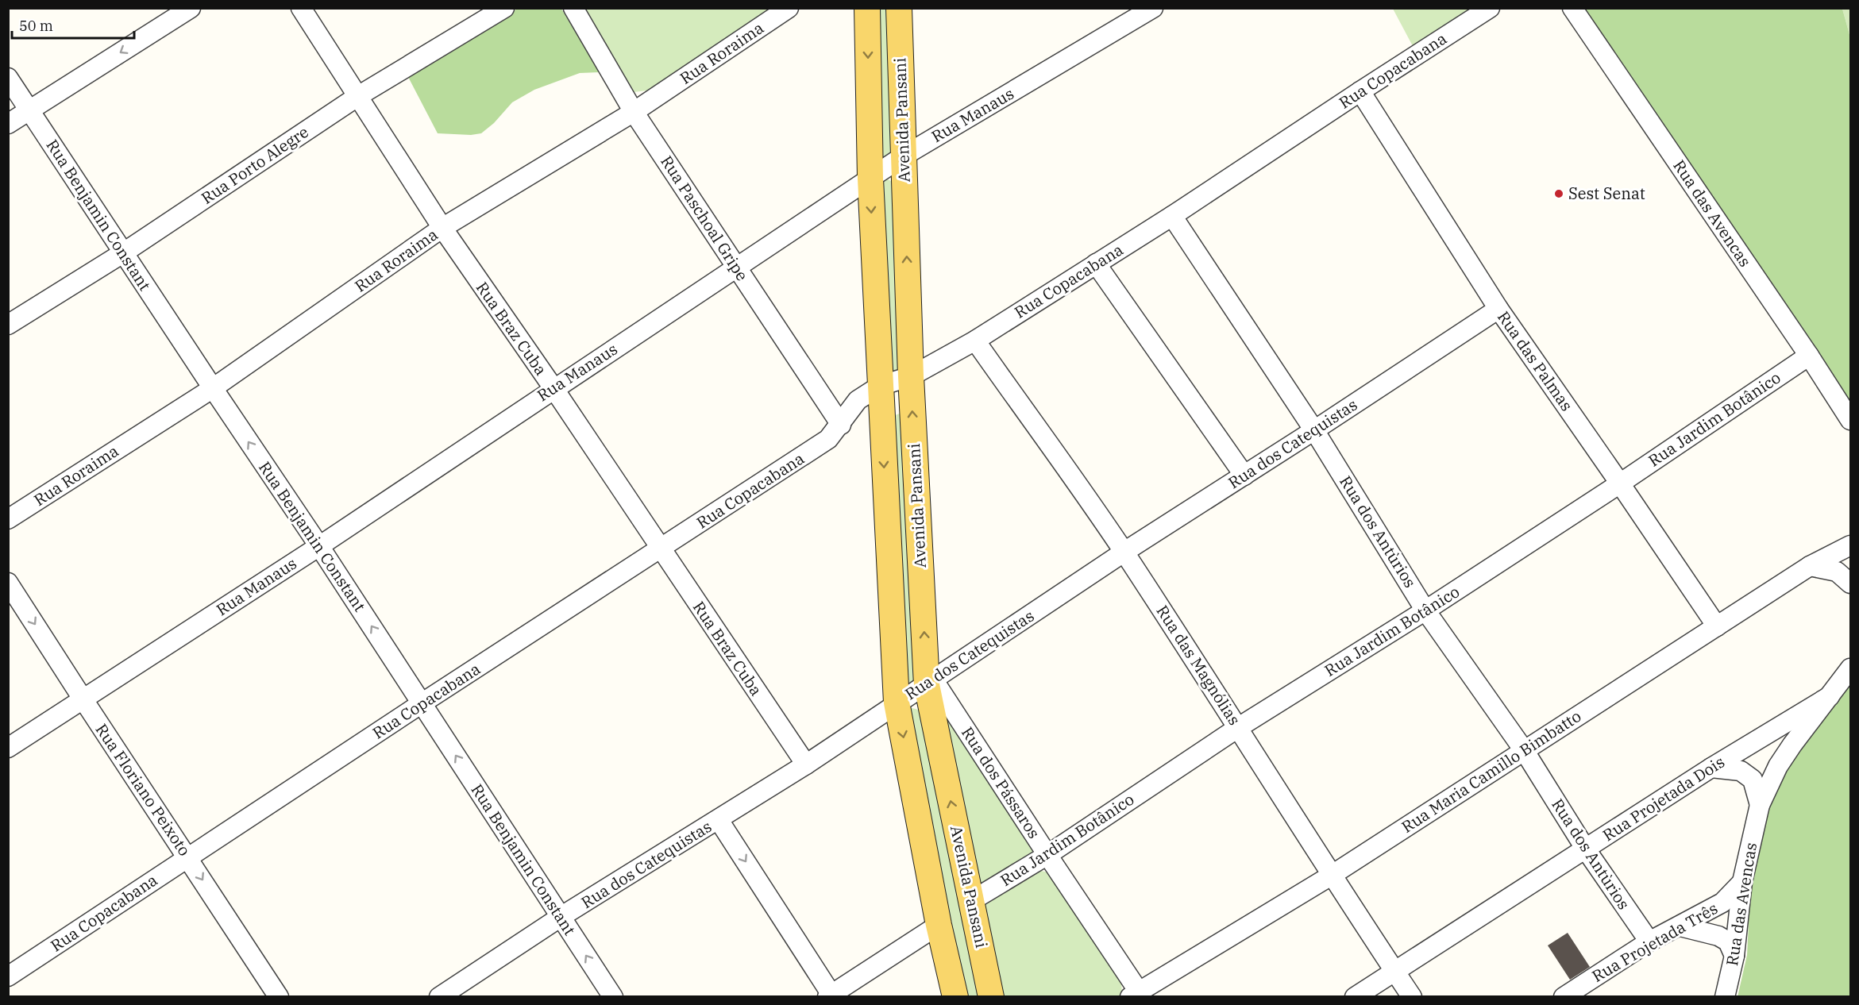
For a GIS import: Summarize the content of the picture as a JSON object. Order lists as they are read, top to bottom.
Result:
{
  "streets": {
    "main road": ["Avenida Pansani"],
    "street": [
      "Rua Roraima",
      "Rua Copacabana",
      "Rua Manaus",
      "Rua Porto Alegre",
      "Rua das Avencas",
      "Rua Benjamin Constant",
      "Rua Paschoal Gripe",
      "Rua Braz Cuba",
      "Rua das Palmas",
      "Rua Jardim Botânico",
      "Rua dos Catequistas",
      "Rua dos Antùrios",
      "Rua das Magnólias",
      "Rua Maria Camillo Bimbatto",
      "Rua dos Pássaros",
      "Rua Floriano Peixoto",
      "Rua Projetada Dois",
      "Rua Projetada Três"
    ]
  },
  "crossings": [
    ["Rua Roraima", "Rua Benjamin Constant"],
    ["Rua Roraima", "Rua Paschoal Gripe"],
    ["Rua Roraima", "Rua Braz Cuba"],
    ["Rua Copacabana", "Avenida Pansani"],
    ["Rua Copacabana", "Rua Benjamin Constant"],
    ["Rua Copacabana", "Rua Paschoal Gripe"],
    ["Rua Copacabana", "Rua Braz Cuba"],
    ["Rua Copacabana", "Rua das Palmas"],
    ["Rua Copacabana", "Rua dos Antùrios"],
    ["Rua Copacabana", "Rua das Magnólias"],
    ["Rua Copacabana", "Rua Floriano Peixoto"],
    ["Rua Manaus", "Avenida Pansani"],
    ["Rua Manaus", "Rua Benjamin Constant"],
    ["Rua Manaus", "Rua Paschoal Gripe"],
    ["Rua Manaus", "Rua Braz Cuba"],
    ["Rua Manaus", "Rua Floriano Peixoto"],
    ["Avenida Pansani", "Rua Jardim Botânico"],
    ["Avenida Pansani", "Rua dos Catequistas"],
    ["Avenida Pansani", "Rua dos Pássaros"],
    ["Rua Porto Alegre", "Rua Benjamin Constant"],
    ["Rua Porto Alegre", "Rua Braz Cuba"],
    ["Rua das Avencas", "Rua Jardim Botânico"],
    ["Rua das Avencas", "Rua Projetada Dois"],
    ["Rua das Avencas", "Rua Projetada Três"],
    ["Rua Benjamin Constant", "Rua dos Catequistas"],
    ["Rua Braz Cuba", "Rua dos Catequistas"],
    ["Rua das Palmas", "Rua Jardim Botânico"],
    ["Rua das Palmas", "Rua dos Catequistas"],
    ["Rua das Palmas", "Rua Maria Camillo Bimbatto"],
    ["Rua Jardim Botânico", "Rua dos Antùrios"],
    ["Rua Jardim Botânico", "Rua das Magnólias"],
    ["Rua Jardim Botânico", "Rua dos Pássaros"],
    ["Rua dos Catequistas", "Rua dos Antùrios"],
    ["Rua dos Catequistas", "Rua das Magnólias"],
    ["Rua dos Catequistas", "Rua dos Pássaros"],
    ["Rua dos Antùrios", "Rua Maria Camillo Bimbatto"],
    ["Rua dos Antùrios", "Rua Projetada Dois"],
    ["Rua dos Antùrios", "Rua Projetada Três"],
    ["Rua das Magnólias", "Rua Maria Camillo Bimbatto"],
    ["Rua das Magnólias", "Rua Projetada Dois"],
    ["Rua Maria Camillo Bimbatto", "Rua dos Pássaros"]
  ],
  "one_way": ["Rua Benjamin Constant", "Rua Floriano Peixoto"],
  "places": ["Sest Senat"],
  "scale_bar": "50 m"
}
